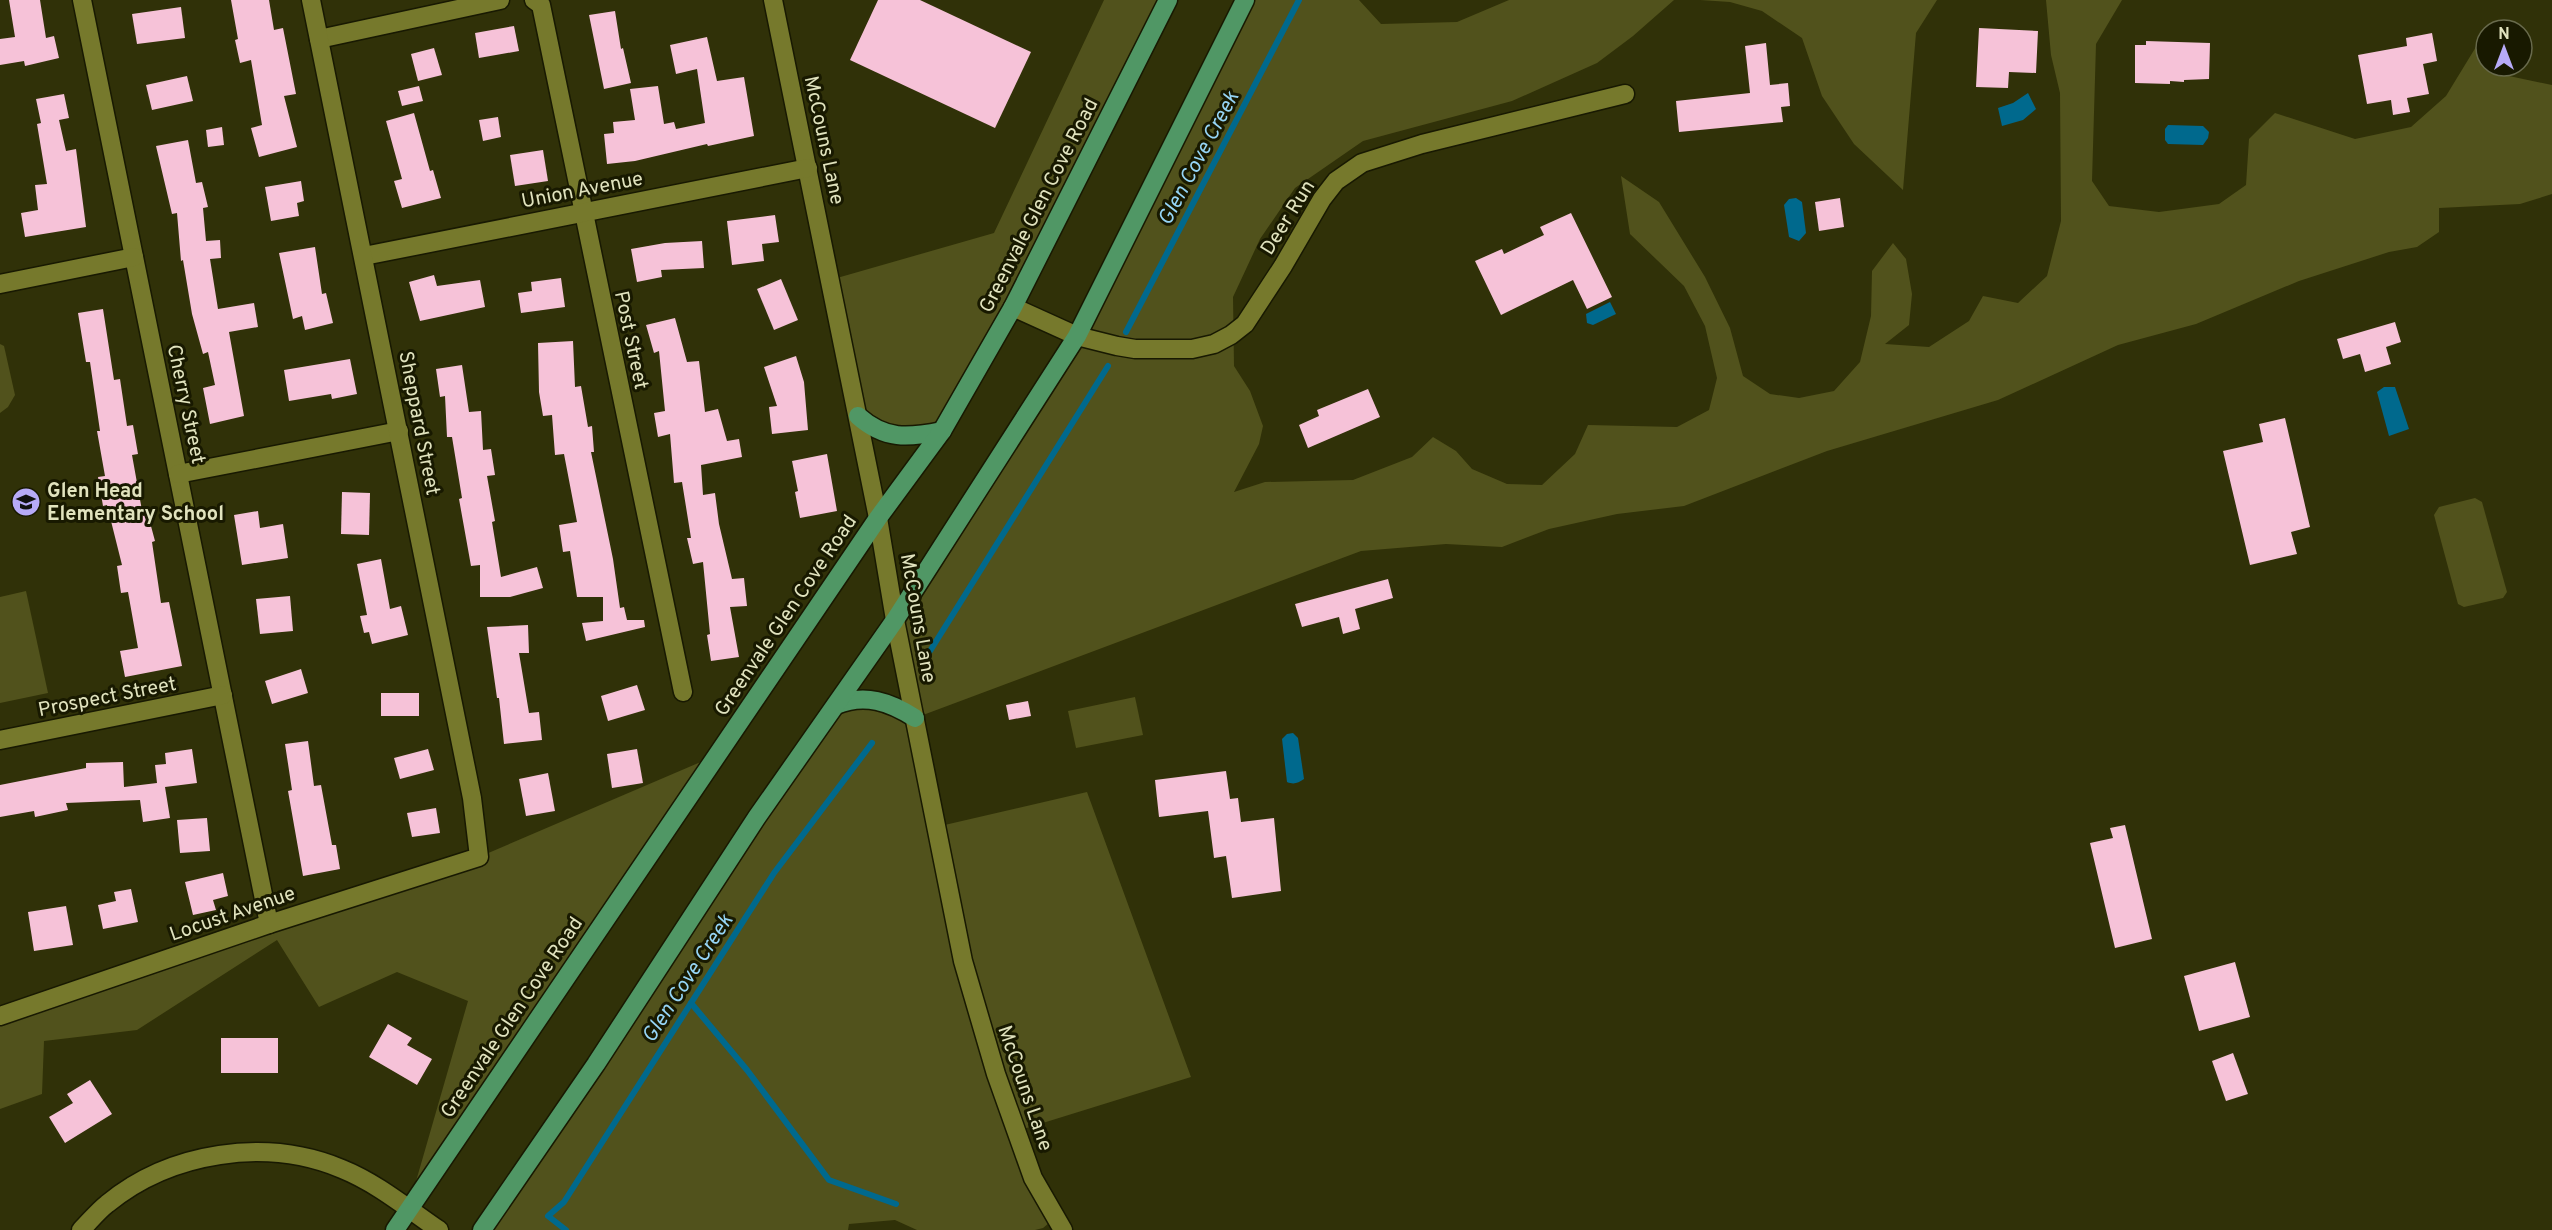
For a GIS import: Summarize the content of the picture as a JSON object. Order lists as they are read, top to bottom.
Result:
{
  "streets": {
    "main road": ["Greenvale Glen Cove Road"],
    "street": [
      "McCouns Lane",
      "Union Avenue",
      "Deer Run",
      "Post Street",
      "Cherry Street",
      "Sheppard Street",
      "Prospect Street",
      "Locust Avenue"
    ]
  },
  "crossings": [
    ["McCouns Lane", "Union Avenue"],
    ["McCouns Lane", "Greenvale Glen Cove Road"],
    ["Union Avenue", "Post Street"],
    ["Union Avenue", "Sheppard Street"],
    ["Greenvale Glen Cove Road", "Deer Run"],
    ["Cherry Street", "Prospect Street"],
    ["Cherry Street", "Locust Avenue"],
    ["Sheppard Street", "Locust Avenue"]
  ],
  "water": ["Glen Cove Creek"],
  "places": {
    "school or university": ["Glen Head Elementary School"]
  },
  "north": "top"
}
